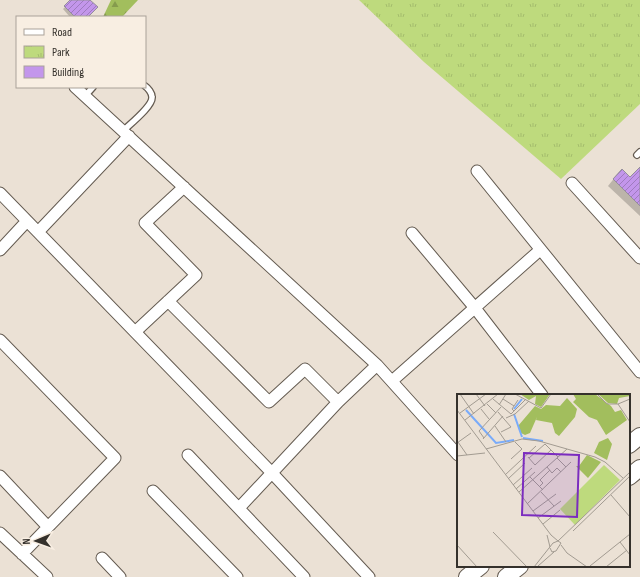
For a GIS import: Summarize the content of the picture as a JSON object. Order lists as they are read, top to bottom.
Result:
{
  "legend": ["Road", "Park", "Building"],
  "north": "left"
}
